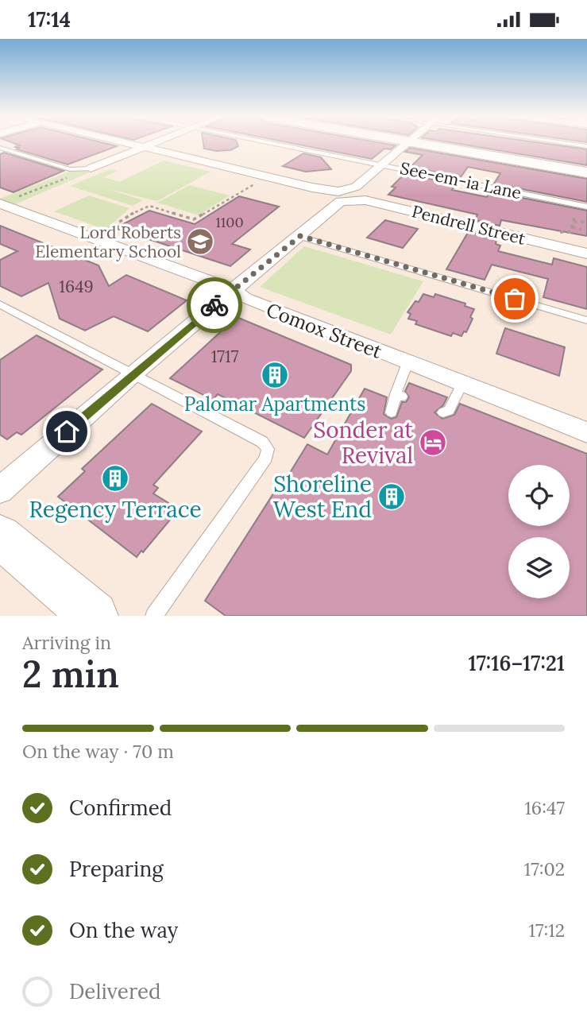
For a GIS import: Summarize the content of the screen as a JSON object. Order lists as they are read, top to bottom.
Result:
{
  "streets": {
    "street": ["Pendrell Street", "Comox Street"],
    "lane": ["See-em-ia Lane"]
  },
  "places": {
    "school or university": ["Lord Roberts Elementary School"],
    "building": ["Palomar Apartments", "Regency Terrace", "Shoreline West End"],
    "hotel": ["Sonder at Revival"]
  },
  "house_numbers": ["1100", "1649", "1717"],
  "page": {
    "status": "17:14",
    "heading": ["2 min", "Arriving in", "17:16–17:21"],
    "bar": "On the way · 70 m",
    "list": [
      ["Confirmed", "16:47"],
      ["Preparing", "17:02"],
      ["On the way", "17:12"],
      "Delivered"
    ]
  }
}
